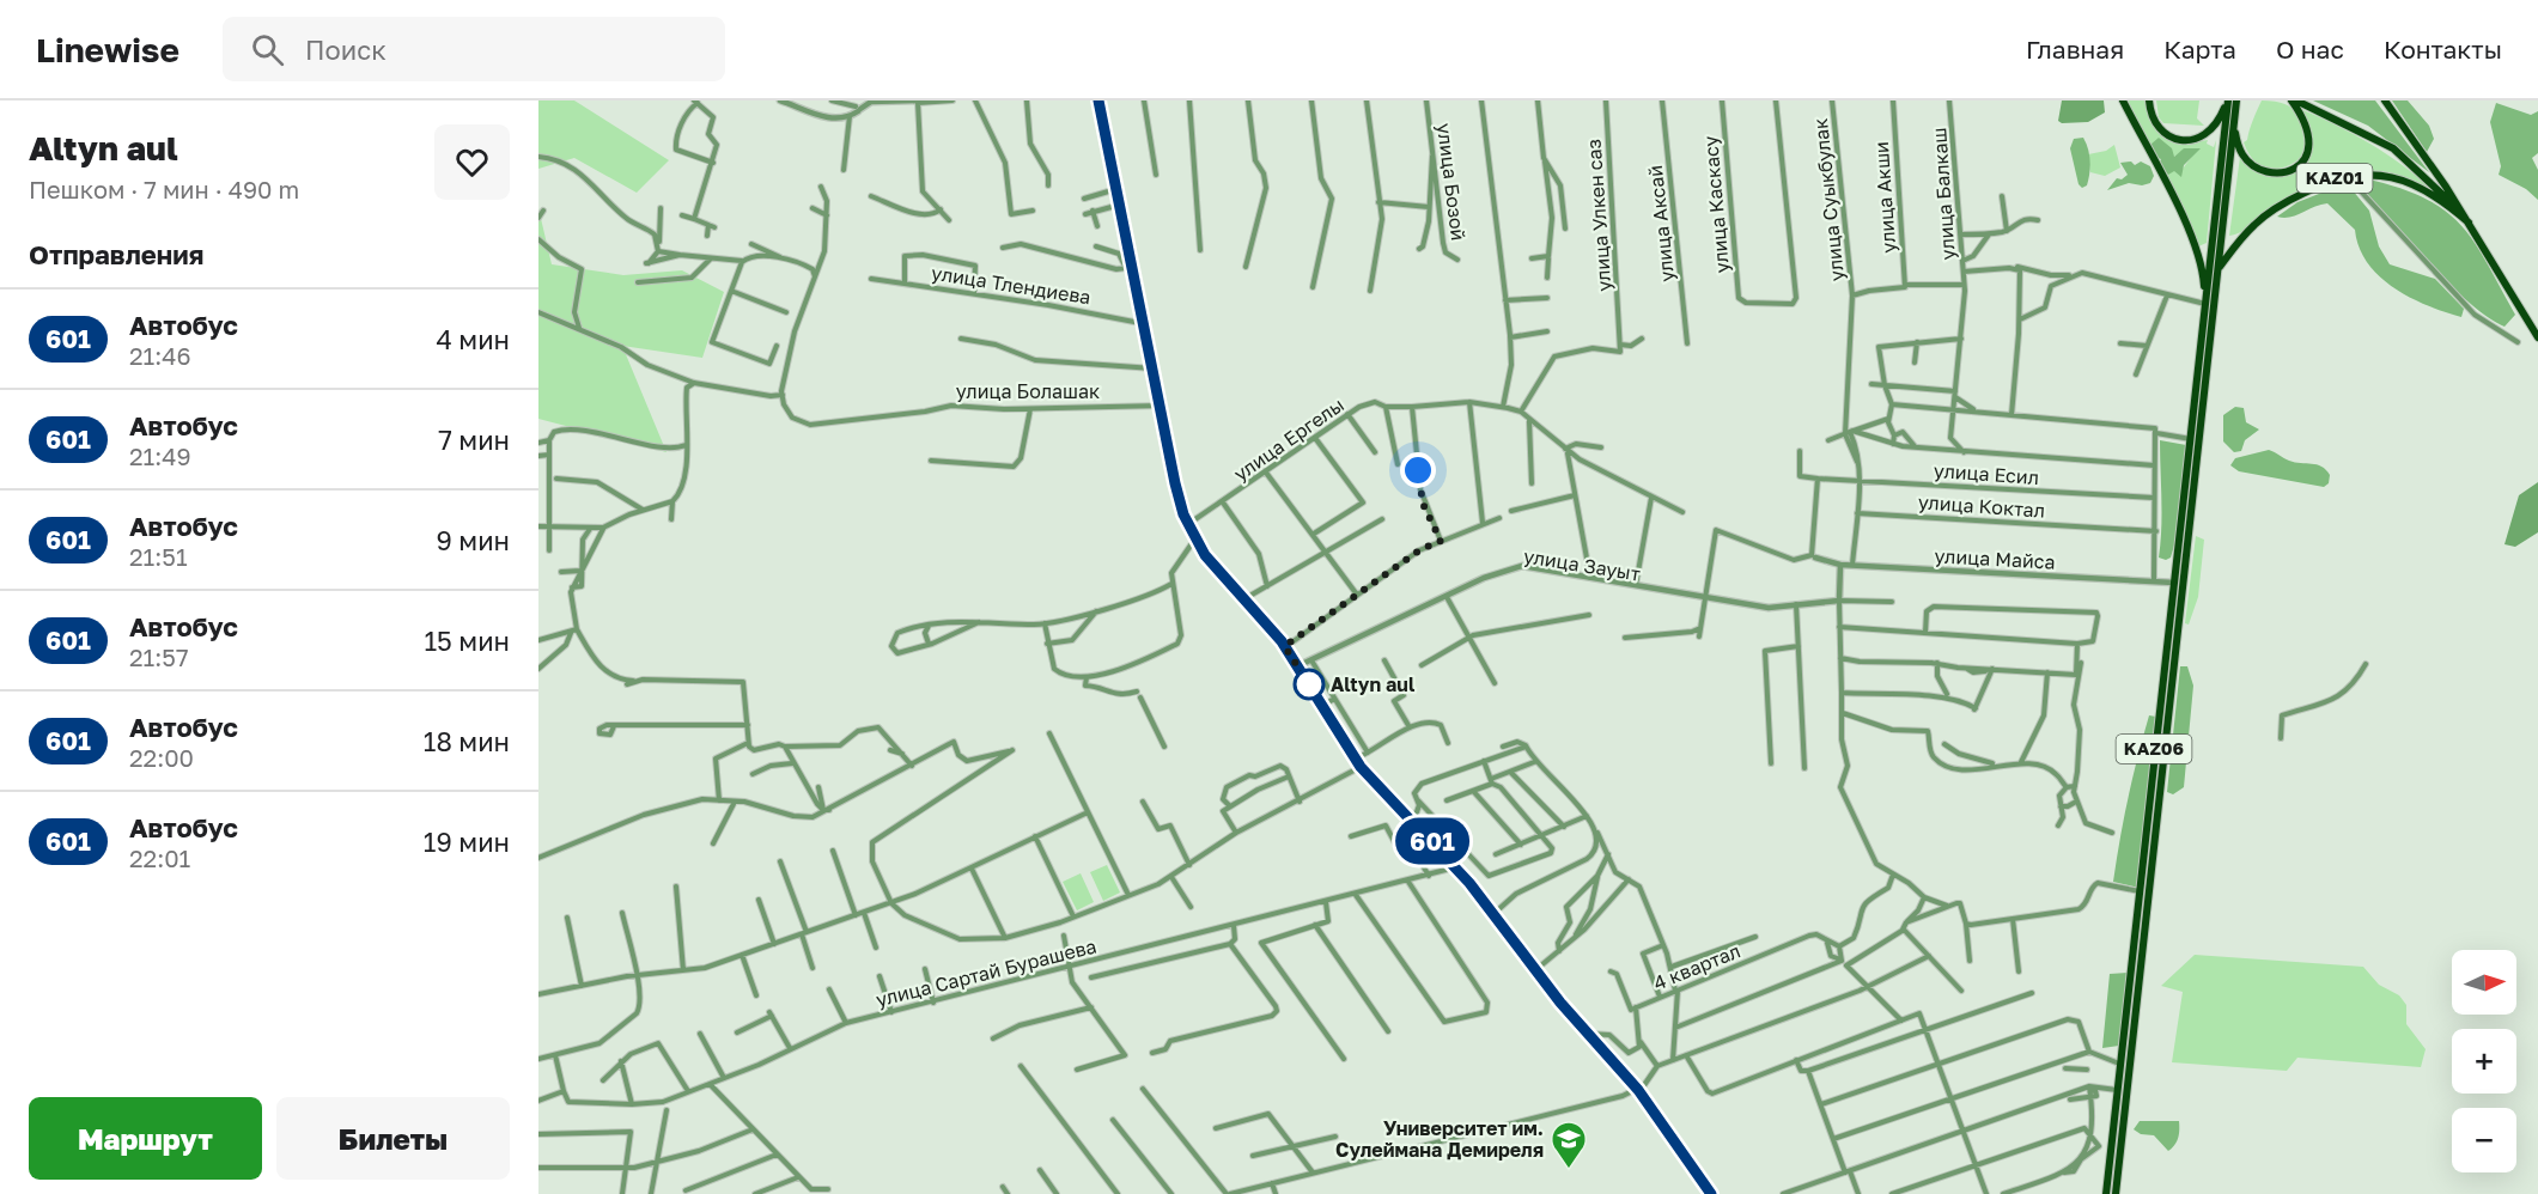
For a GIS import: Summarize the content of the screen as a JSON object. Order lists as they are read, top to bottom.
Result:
{
  "streets": {
    "highway": ["KАZ01", "KАZ06"],
    "street": [
      "улица Бозой",
      "улица Балкаш",
      "улица Акши",
      "улица Суыкбулак",
      "улица Каскасу",
      "улица Улкен саз",
      "улица Аксай",
      "улица Тлендиева",
      "улица Болашак",
      "улица Ергелы",
      "улица Есил",
      "улица Коктал",
      "улица Майса",
      "улица Зауыт",
      "4 квартал",
      "улица Сартай Бурашева"
    ]
  },
  "crossings": [
    ["KАZ01", "KАZ06"],
    ["улица Майса", "KАZ06"]
  ],
  "places": {
    "other": ["Altyn aul"],
    "school or university": ["Университет им. Сулеймана Демиреля"]
  },
  "lines": ["bus line 601"],
  "north": "right",
  "page": {
    "header": "Linewise",
    "search": "Поиск",
    "nav": [
      "Главная",
      "Карта",
      "О нас",
      "Контакты"
    ],
    "heading": [
      ["Altyn aul", "Пешком · 7 мин · 490 m"],
      "Отправления"
    ],
    "on_map": "601",
    "list": [
      {
        "mark": "601",
        "name": "Автобус",
        "note": "21:46",
        "value": "4 мин"
      },
      {
        "mark": "601",
        "name": "Автобус",
        "note": "21:49",
        "value": "7 мин"
      },
      {
        "mark": "601",
        "name": "Автобус",
        "note": "21:51",
        "value": "9 мин"
      },
      {
        "mark": "601",
        "name": "Автобус",
        "note": "21:57",
        "value": "15 мин"
      },
      {
        "mark": "601",
        "name": "Автобус",
        "note": "22:00",
        "value": "18 мин"
      },
      {
        "mark": "601",
        "name": "Автобус",
        "note": "22:01",
        "value": "19 мин"
      }
    ],
    "map_buttons": ["+", "−"],
    "buttons": ["Маршрут", "Билеты"]
  }
}
